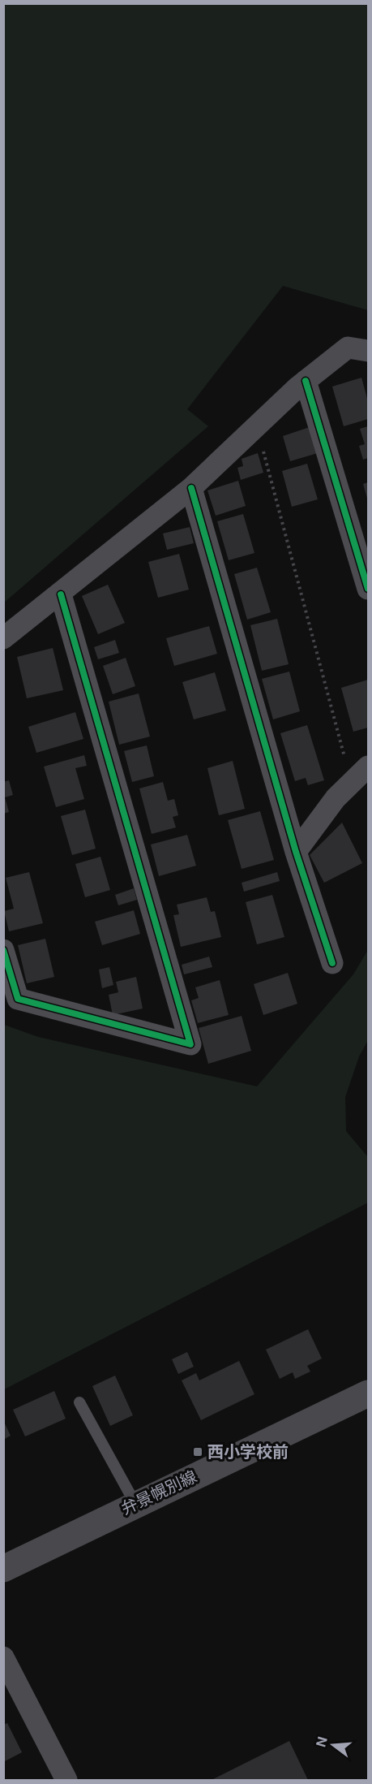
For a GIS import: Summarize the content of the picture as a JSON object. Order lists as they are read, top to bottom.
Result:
{
  "streets": {
    "main road": ["弁景幌別線"]
  },
  "places": {
    "transit": ["西小学校前"]
  },
  "north": "left"
}
